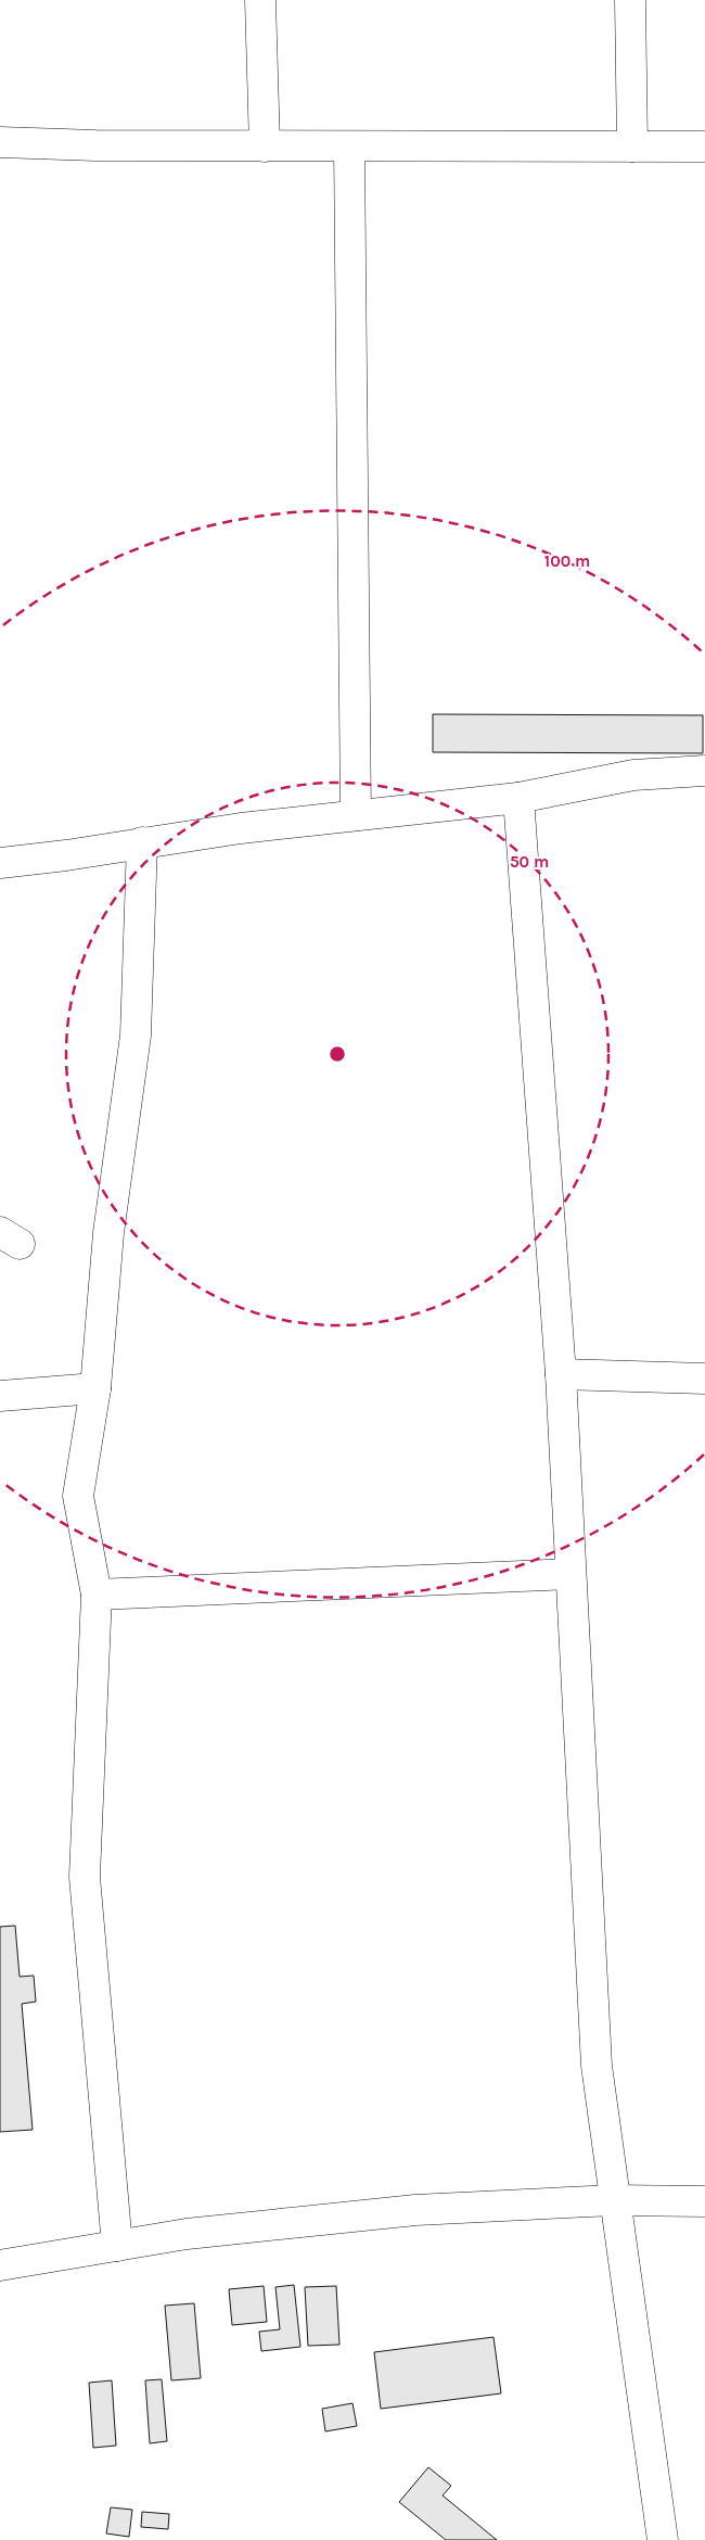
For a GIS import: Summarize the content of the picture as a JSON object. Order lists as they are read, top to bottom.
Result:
{
  "rings": ["100 m", "50 m"]
}
